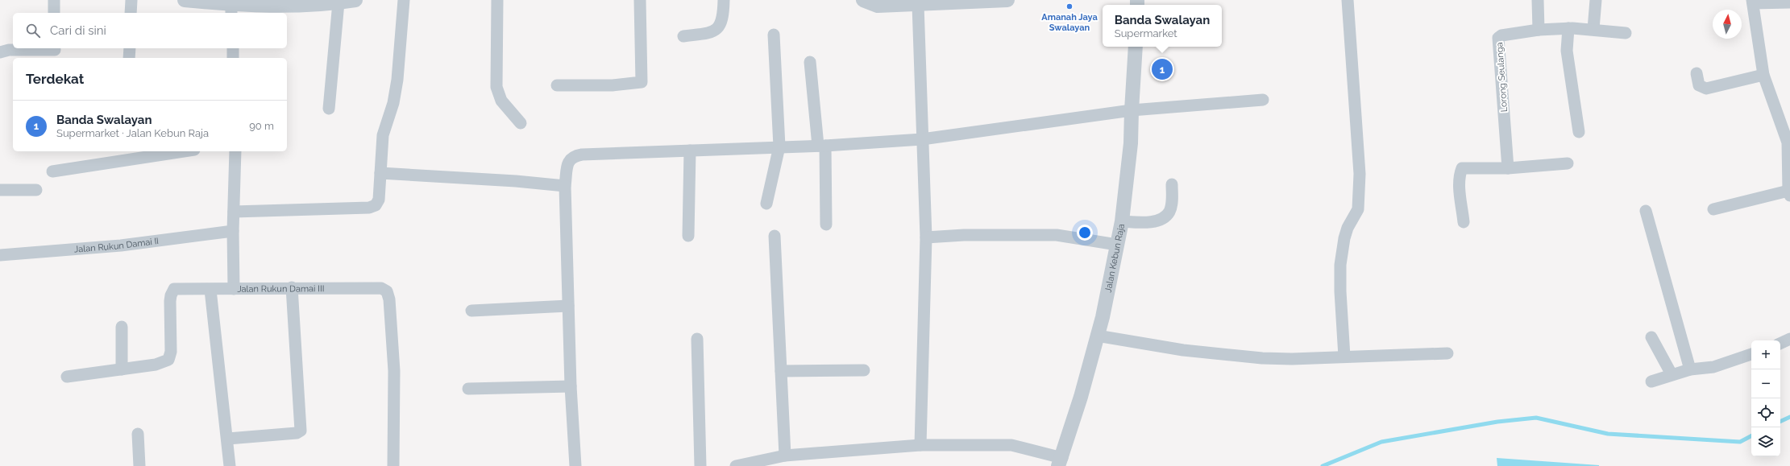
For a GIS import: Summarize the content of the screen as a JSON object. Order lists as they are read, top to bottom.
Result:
{
  "streets": {
    "street": [
      "Lorong Seulanga",
      "Jalan Rukun Damai II",
      "Jalan Kebun Raja",
      "Jalan Rukun Damai III"
    ]
  },
  "places": ["Amanah Jaya Swalayan"],
  "north": "top",
  "page": {
    "popup": ["Banda Swalayan", "Supermarket"],
    "search": "Cari di sini",
    "pins": "1",
    "heading": "Terdekat",
    "list": [
      {
        "mark": "1",
        "name": "Banda Swalayan",
        "note": "Supermarket · Jalan Kebun Raja",
        "value": "90 m"
      }
    ],
    "map_buttons": ["+", "−"]
  }
}
